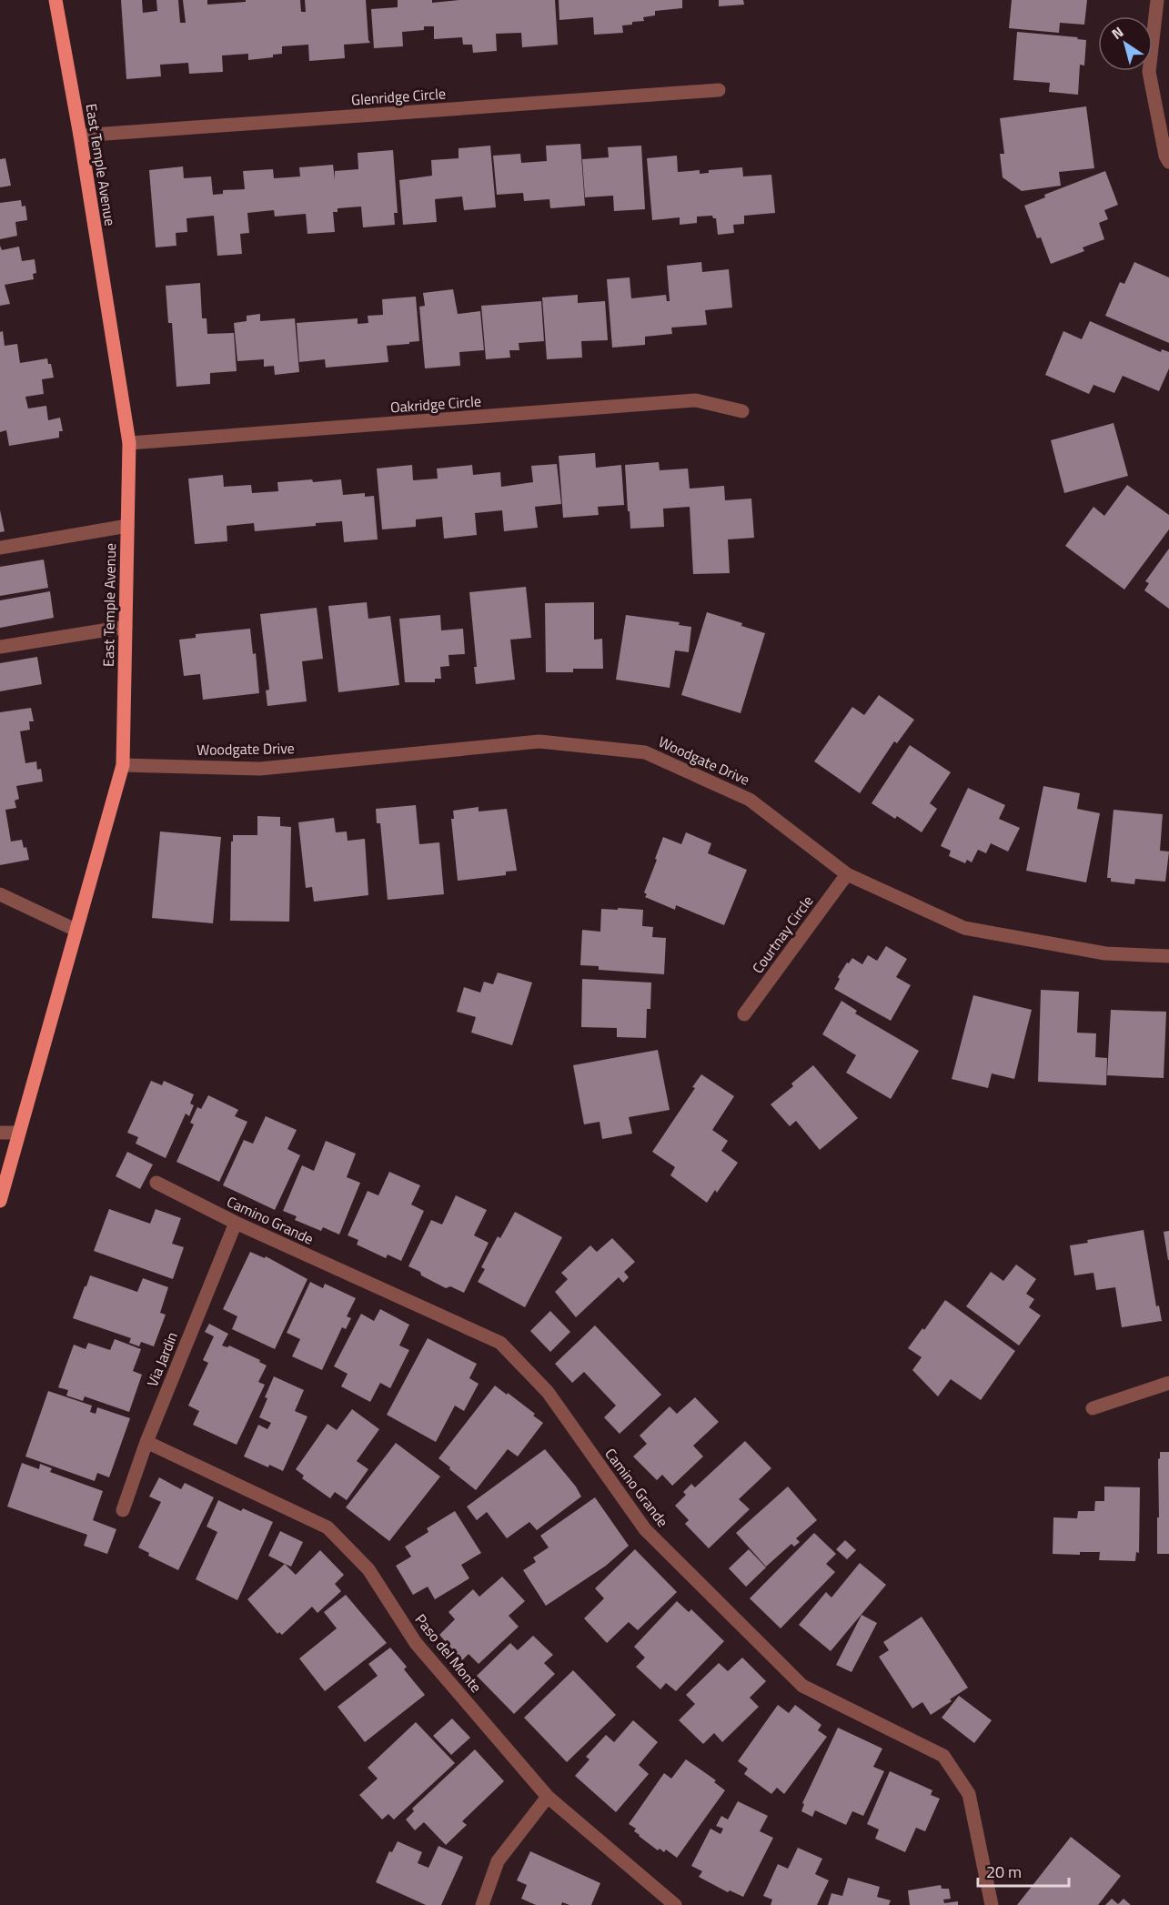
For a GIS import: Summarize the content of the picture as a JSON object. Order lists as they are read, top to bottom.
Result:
{
  "streets": {
    "main road": ["East Temple Avenue"],
    "street": [
      "Glenridge Circle",
      "Oakridge Circle",
      "Woodgate Drive",
      "Courtnay Circle",
      "Camino Grande",
      "Via Jardin",
      "Paso del Monte"
    ]
  },
  "crossings": [
    ["Glenridge Circle", "East Temple Avenue"],
    ["East Temple Avenue", "Oakridge Circle"],
    ["East Temple Avenue", "Woodgate Drive"],
    ["Woodgate Drive", "Courtnay Circle"],
    ["Camino Grande", "Via Jardin"],
    ["Via Jardin", "Paso del Monte"]
  ],
  "scale_bar": "20 m",
  "north": "top left"
}
